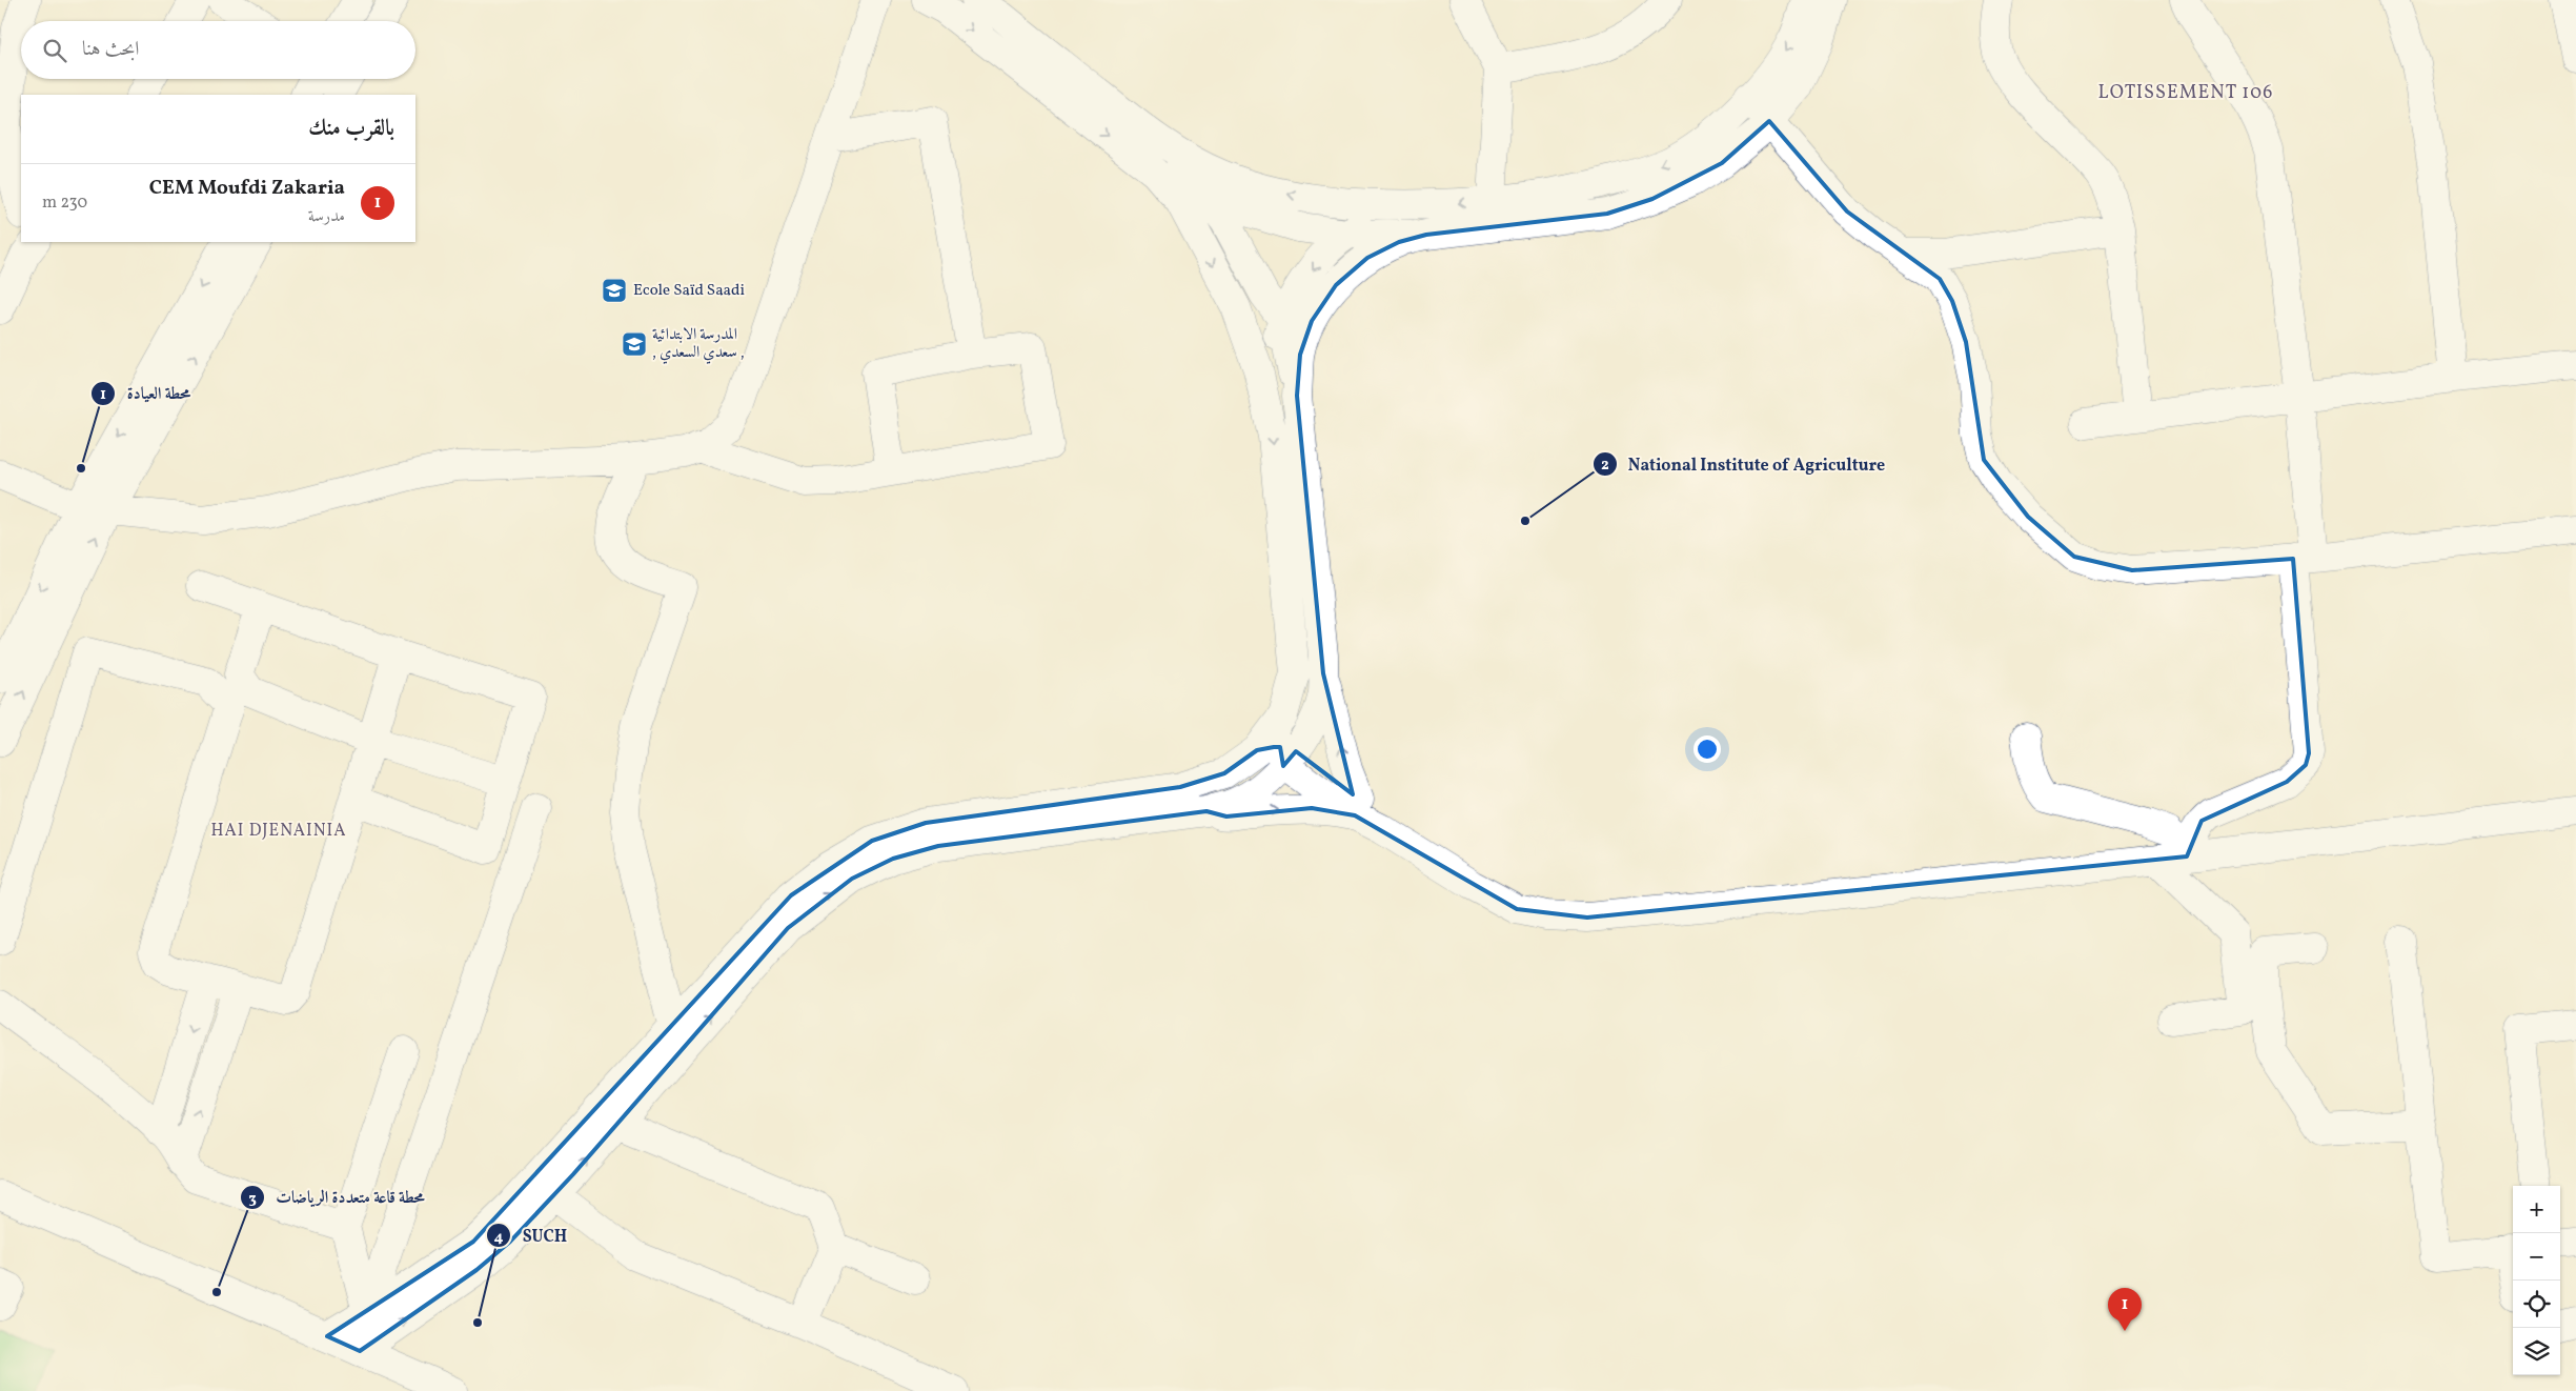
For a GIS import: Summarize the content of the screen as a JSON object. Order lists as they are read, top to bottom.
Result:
{
  "districts": ["LOTISSEMENT 106", "HAI DJENAINIA"],
  "places": {
    "school or university": ["Ecole Saïd Saadi", "المدرسة الابتدائية , سعدي السعدي ,"],
    "other": [
      "محطة العيادة",
      "National Institute of Agriculture",
      "محطة قاعة متعددة الرياضات",
      "SUCH"
    ]
  },
  "page": {
    "search": "ابحث هنا",
    "heading": "بالقرب منك",
    "list": [
      {
        "mark": "1",
        "name": "CEM Moufdi Zakaria",
        "note": "مدرسة",
        "value": "230 m"
      }
    ],
    "map_buttons": ["+", "−"],
    "pins": "1"
  }
}
